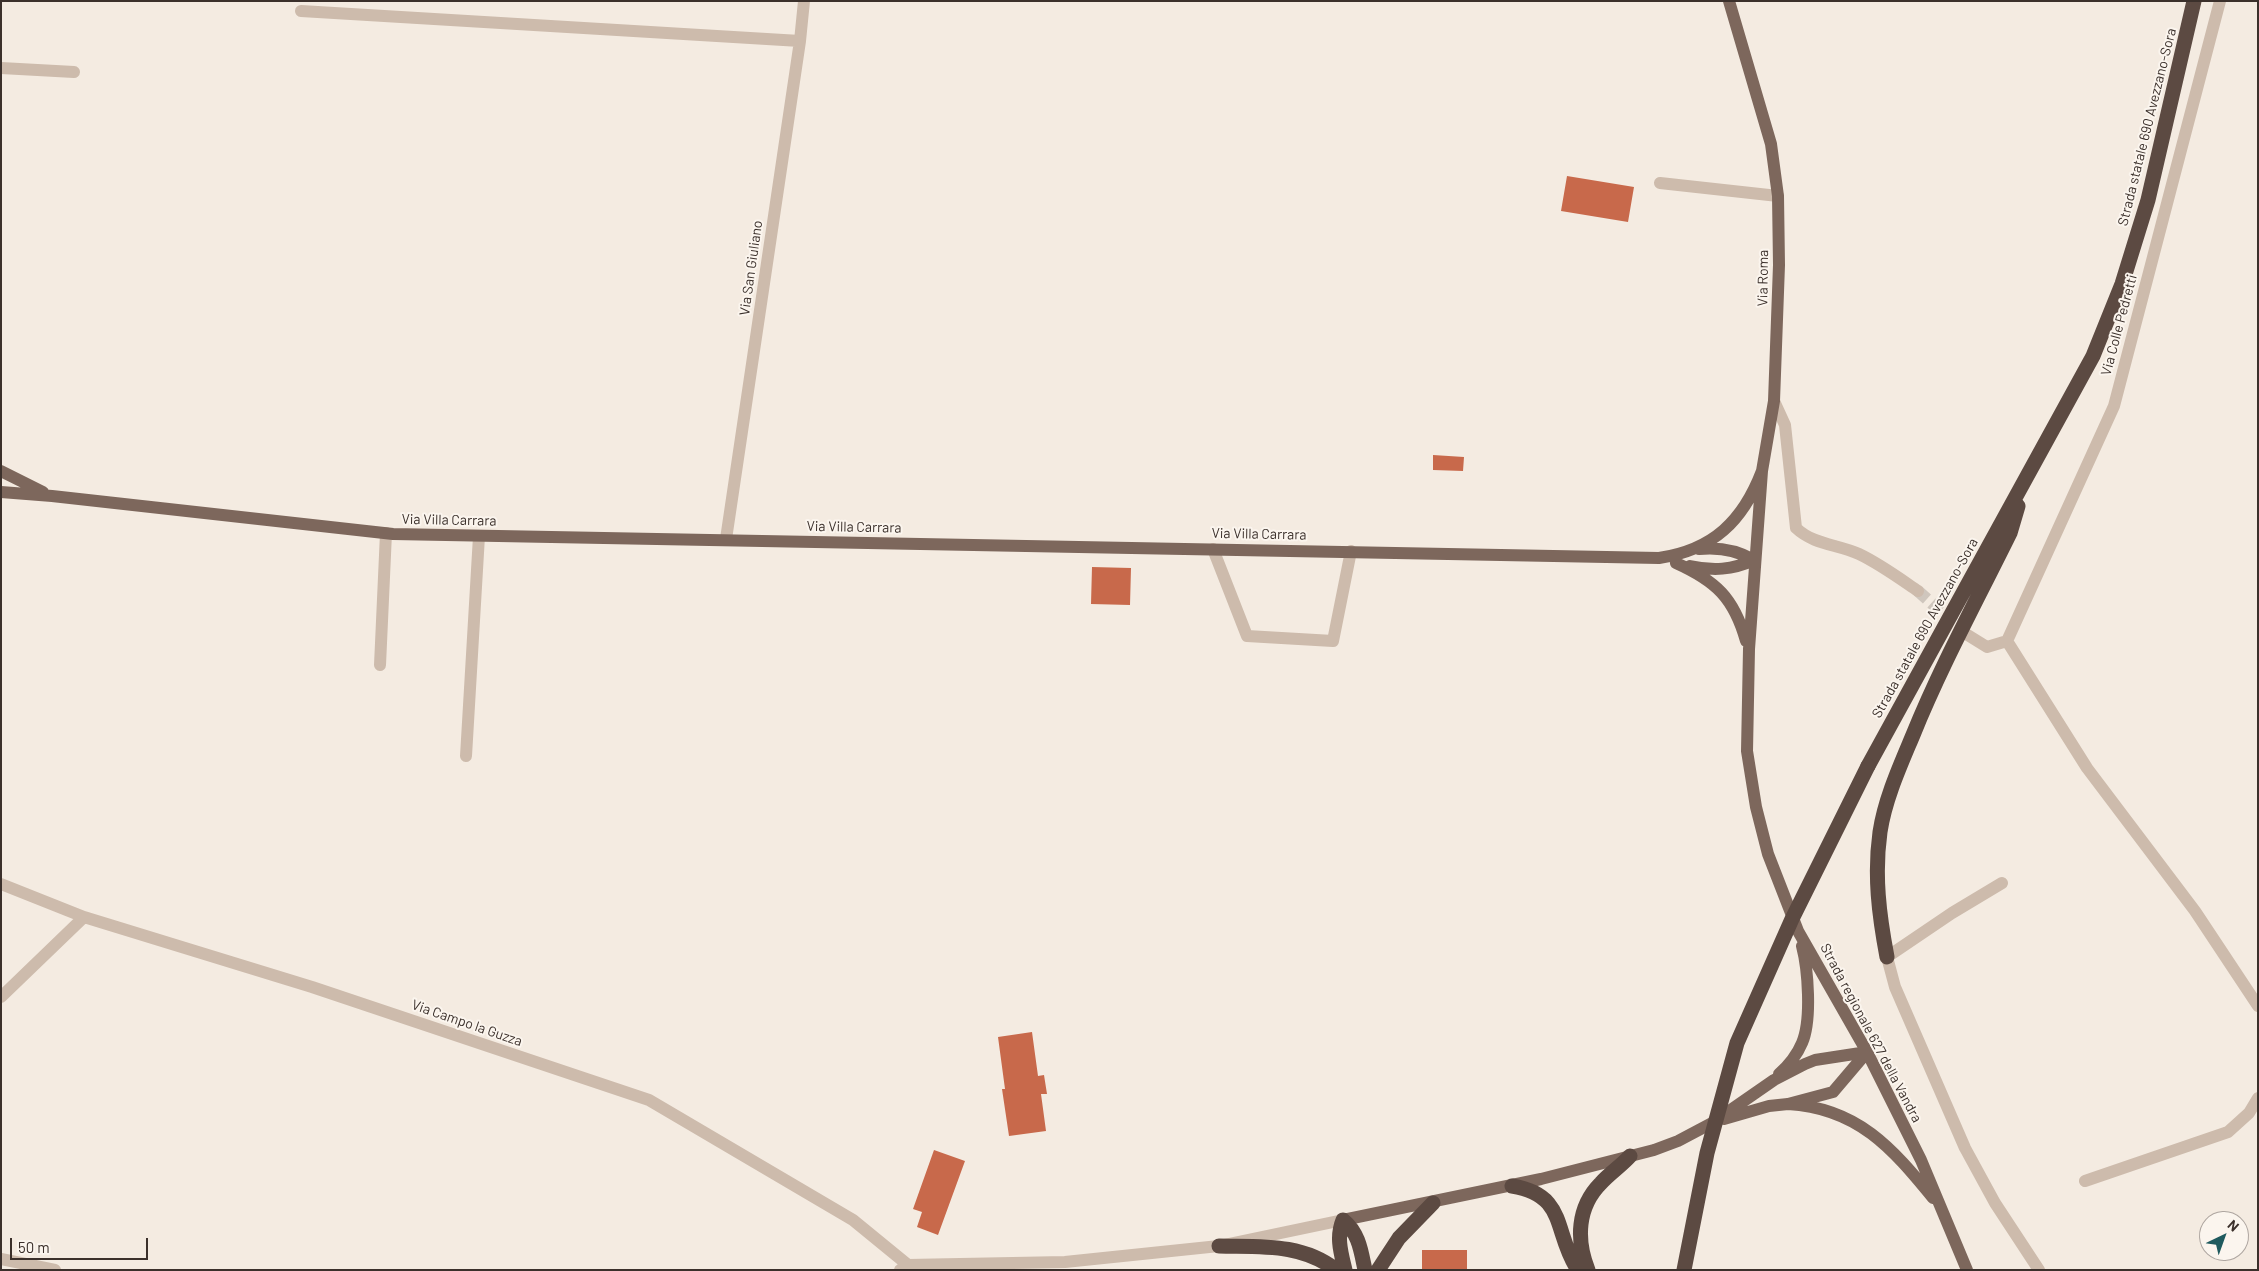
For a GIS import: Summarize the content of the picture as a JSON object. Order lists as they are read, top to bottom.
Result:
{
  "streets": {
    "highway": ["Strada statale 690 Avezzano-Sora"],
    "main road": ["Via Roma", "Via Villa Carrara", "Strada regionale 627 della Vandra"],
    "street": ["Via San Giuliano", "Via Colle Pedretti", "Via Campo la Guzza"]
  },
  "crossings": [
    ["Via San Giuliano", "Via Villa Carrara"],
    ["Via Roma", "Strada regionale 627 della Vandra"]
  ],
  "scale_bar": "50 m",
  "north": "top right"
}
